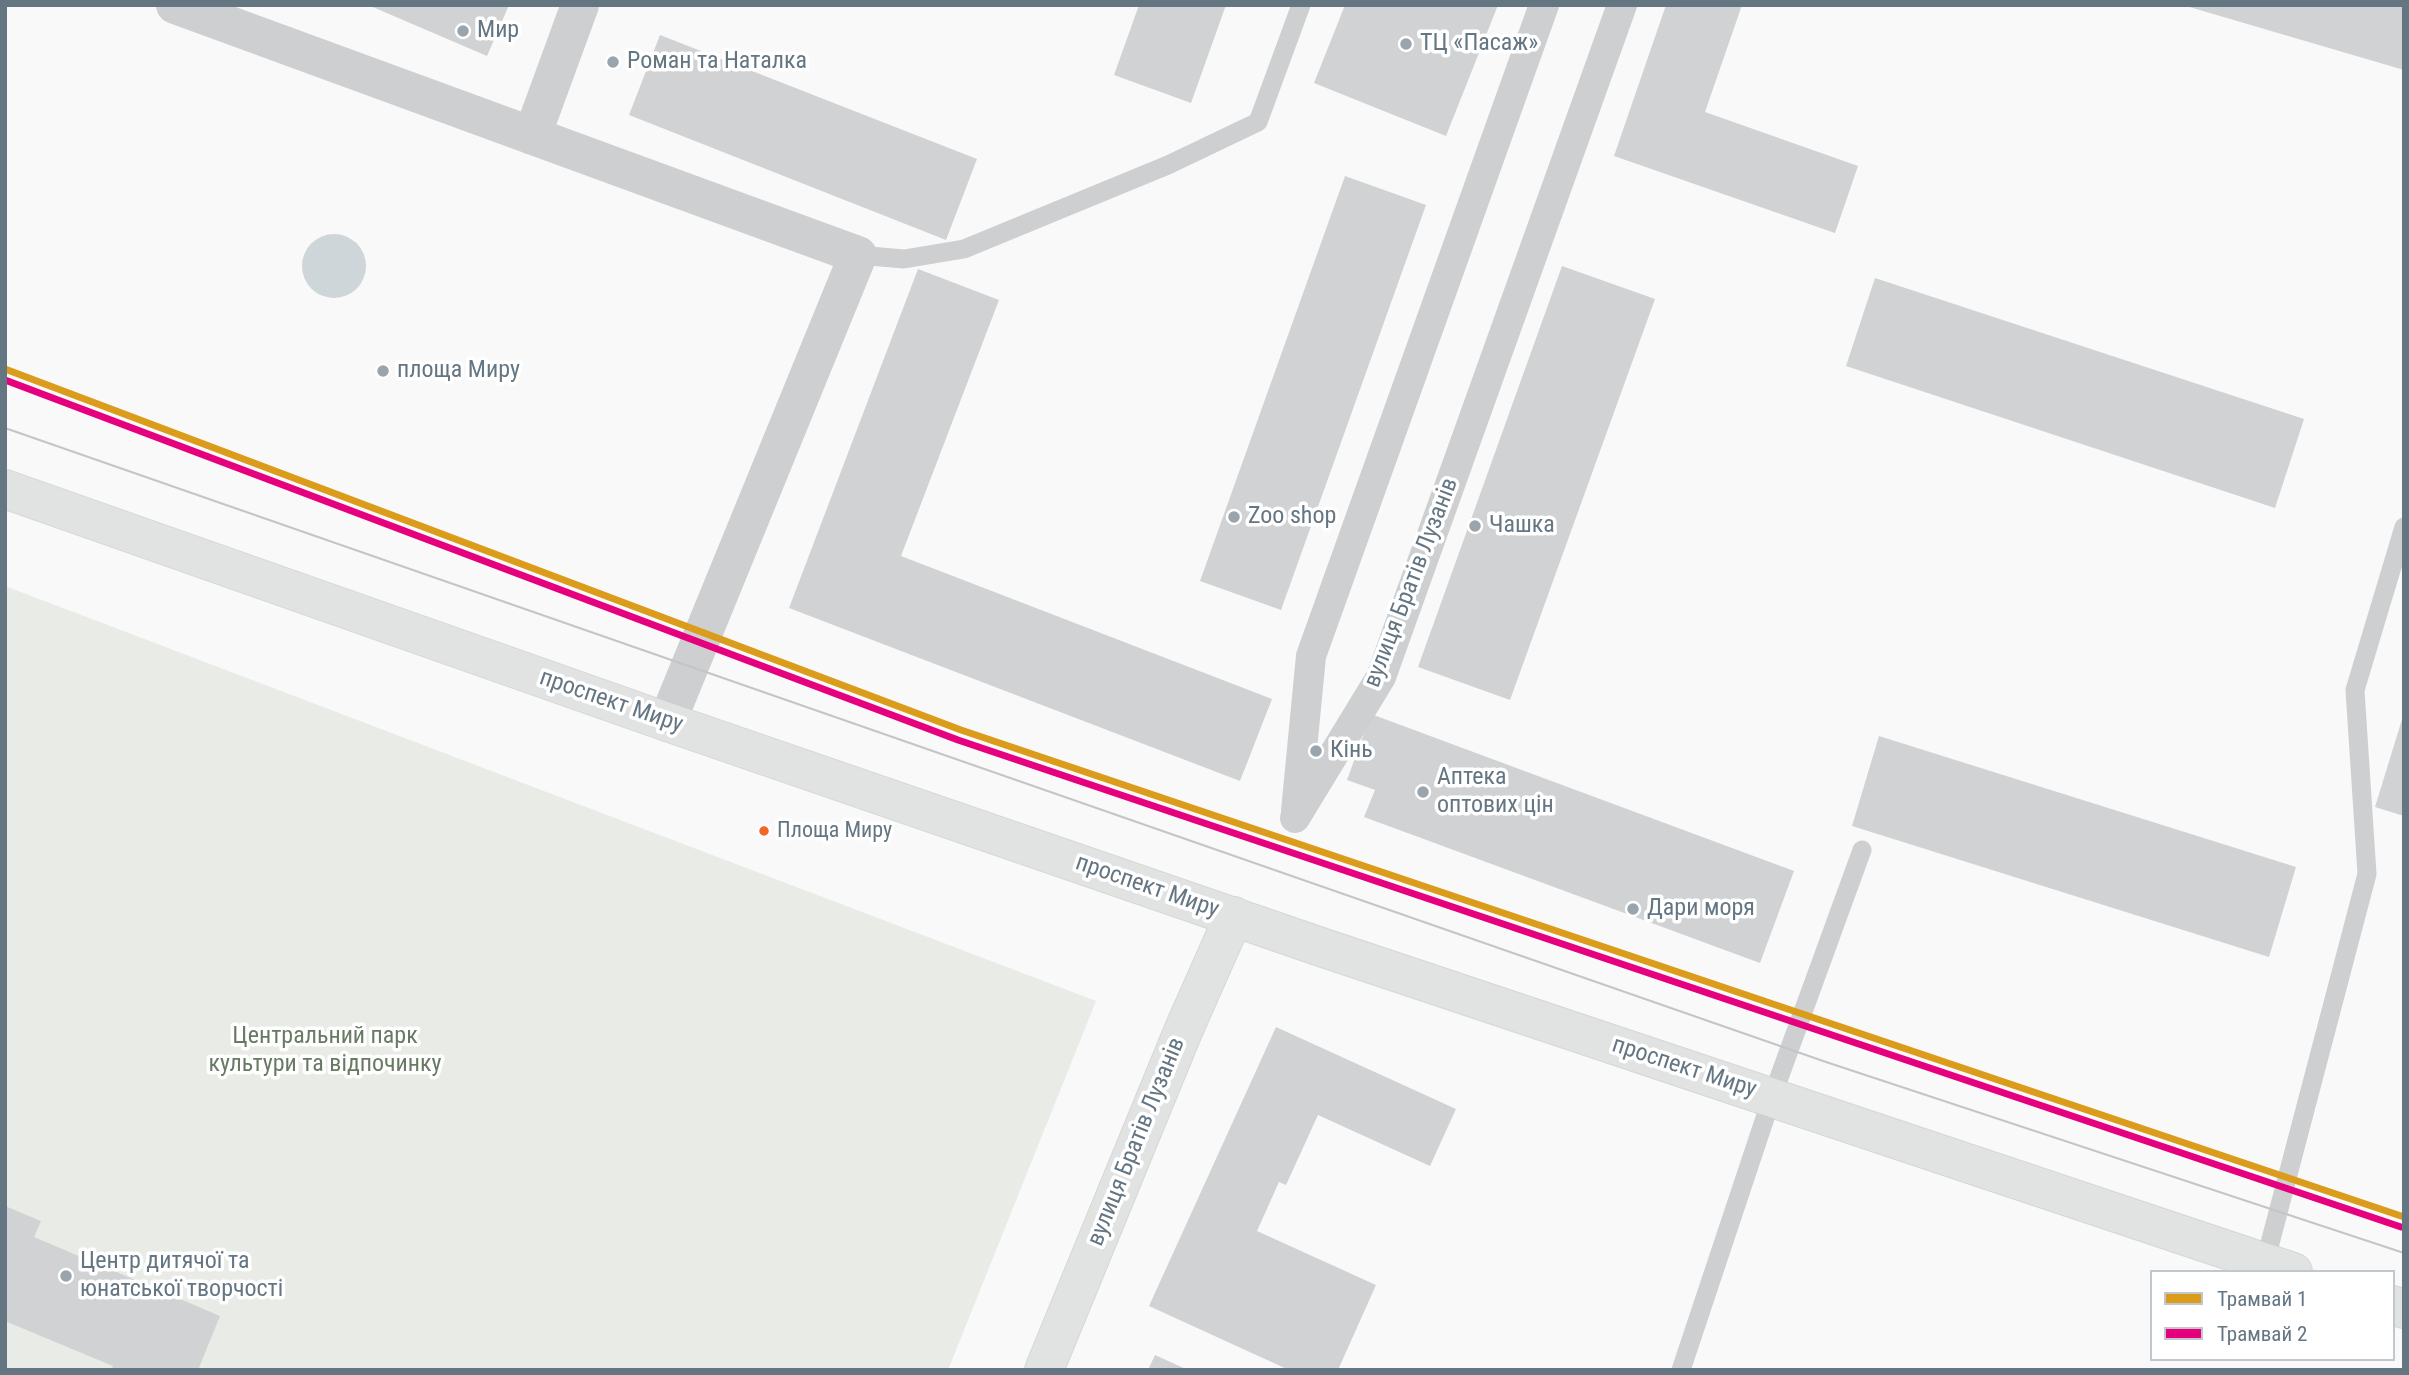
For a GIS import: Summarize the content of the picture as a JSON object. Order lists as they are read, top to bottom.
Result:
{
  "streets": {
    "main road": ["вулиця Братів Лузанів", "проспект Миру"]
  },
  "crossings": [
    ["вулиця Братів Лузанів", "проспект Миру"]
  ],
  "parks": ["Центральний парк культури та відпочинку"],
  "places": [
    "Мир",
    "ТЦ «Пасаж»",
    "Роман та Наталка",
    "площа Миру",
    "Zoo shop",
    "Чашка",
    "Кінь",
    "Аптека оптових цін",
    "Площа Миру",
    "Дари моря",
    "Центр дитячої та юнатської творчості"
  ],
  "lines": ["tram line 1", "tram line 2"],
  "legend": ["Трамвай 1", "Трамвай 2"]
}
